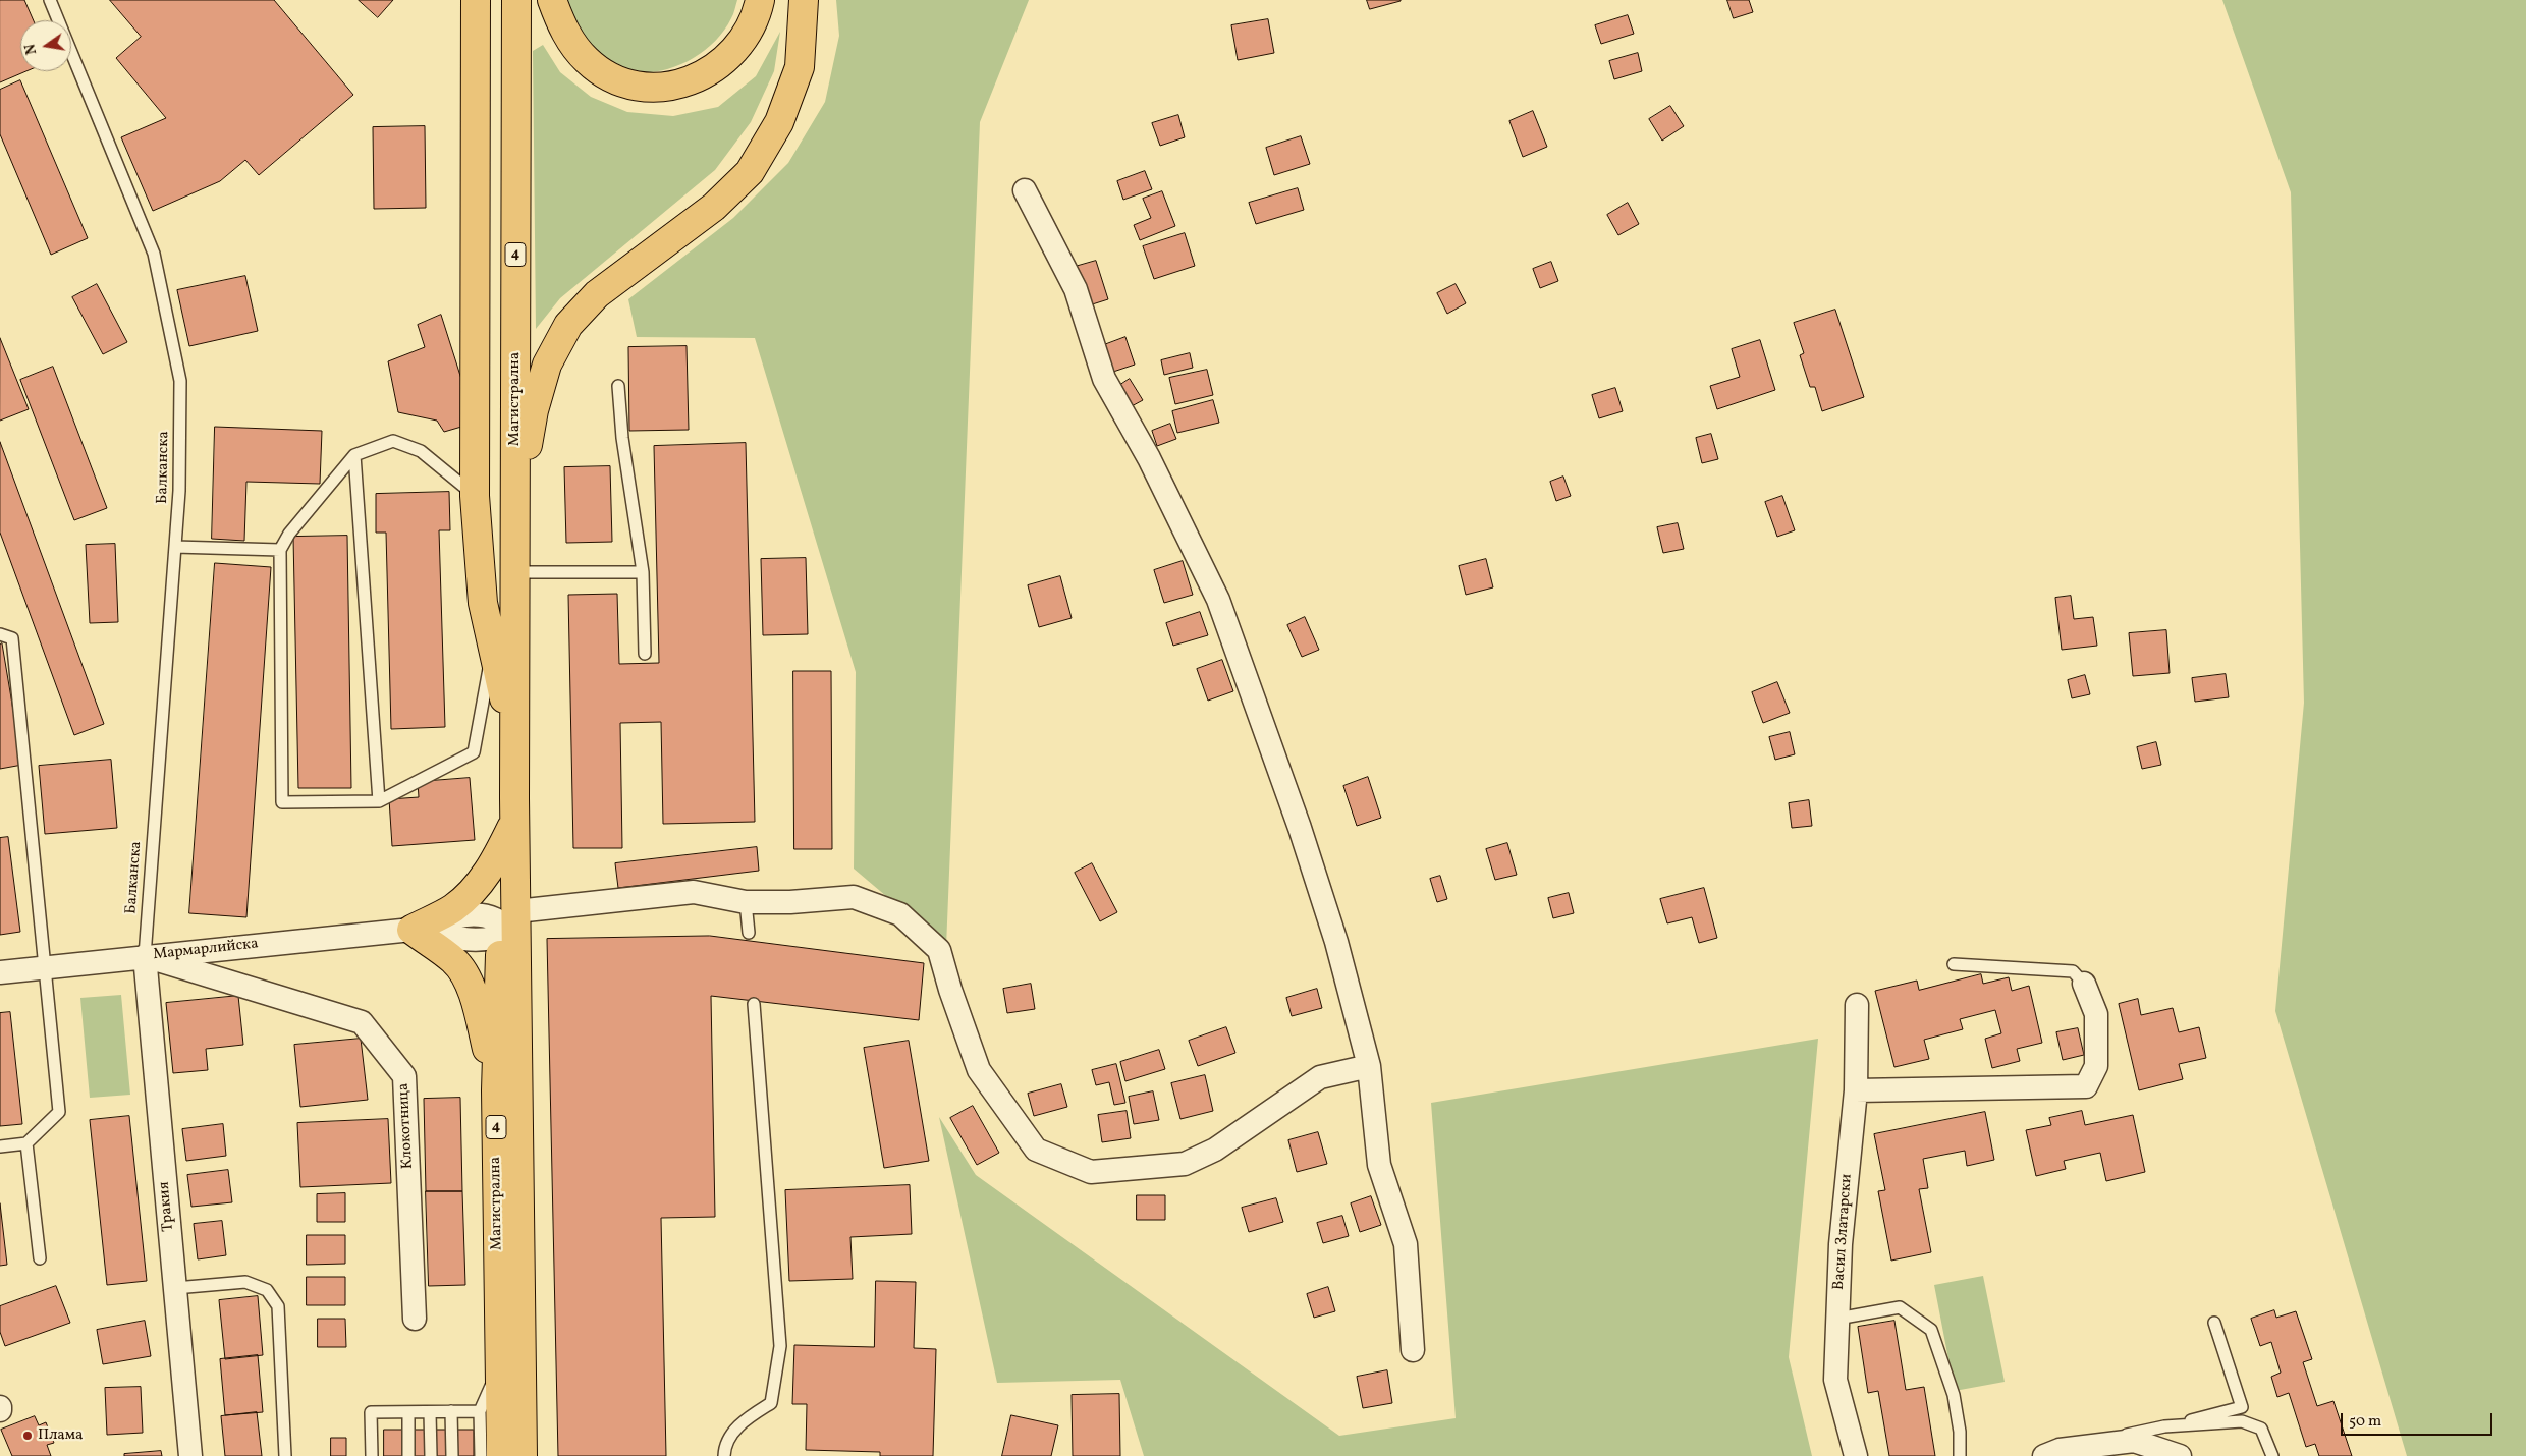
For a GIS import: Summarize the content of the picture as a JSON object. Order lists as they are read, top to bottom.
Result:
{
  "streets": {
    "main road": ["4", "Магистрална"],
    "street": [
      "Мармарлийска",
      "Клокотница",
      "Тракия",
      "Васил Златарски"
    ],
    "lane": ["Балканска"]
  },
  "crossings": [
    ["Магистрална", "Мармарлийска"],
    ["Балканска", "Мармарлийска"],
    ["Балканска", "Клокотница"],
    ["Балканска", "Тракия"],
    ["Мармарлийска", "Клокотница"],
    ["Мармарлийска", "Тракия"],
    ["Клокотница", "Тракия"]
  ],
  "places": ["Плама"],
  "scale_bar": "50 m",
  "north": "left"
}
